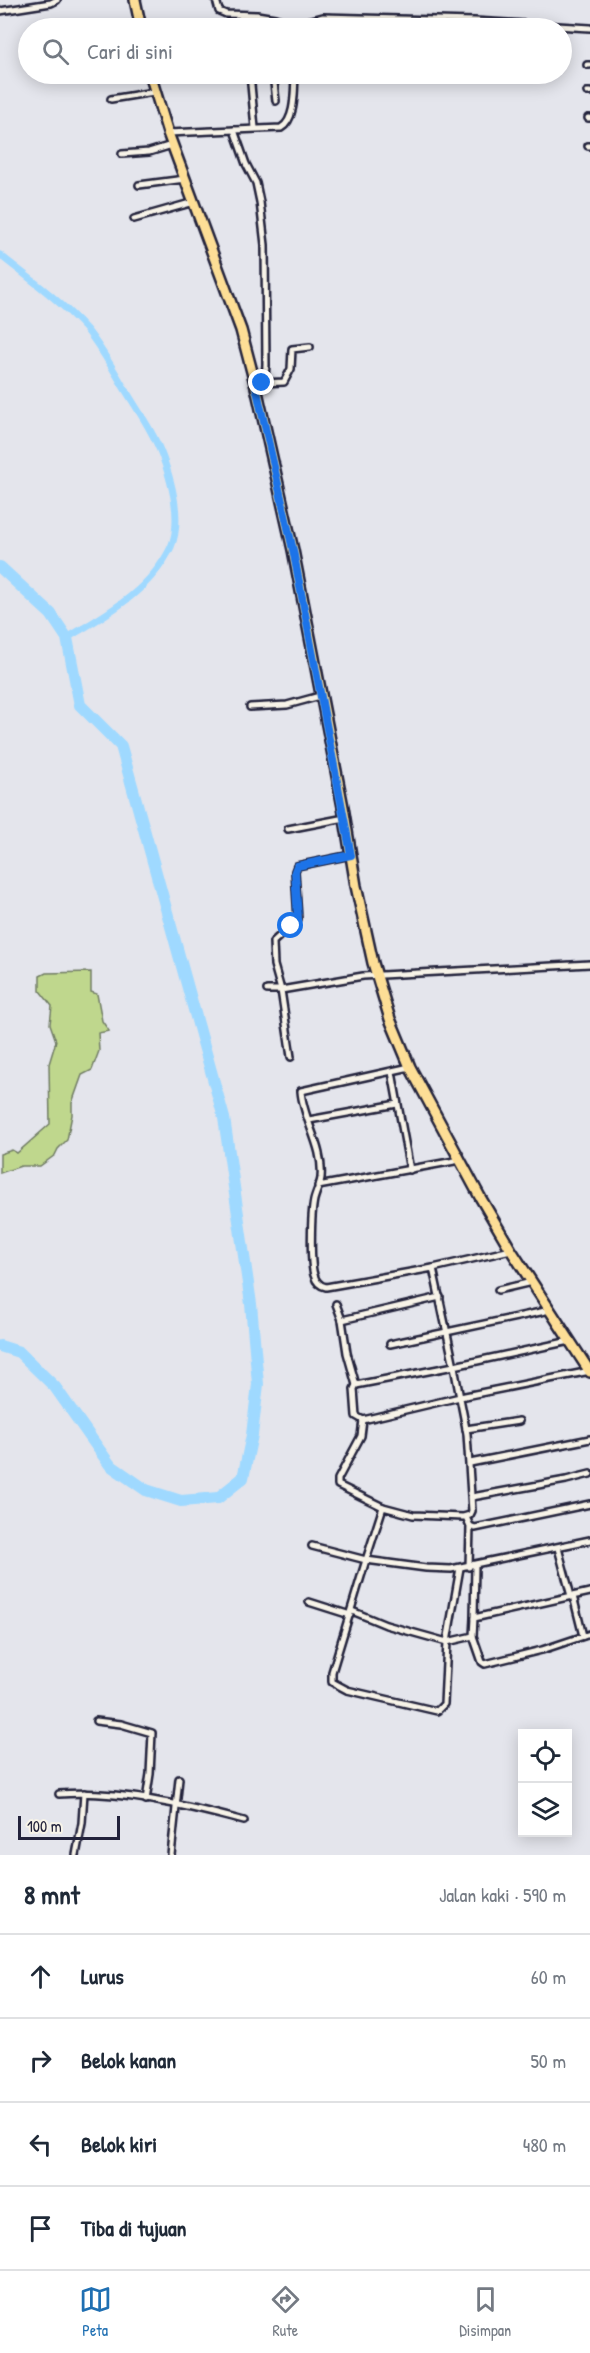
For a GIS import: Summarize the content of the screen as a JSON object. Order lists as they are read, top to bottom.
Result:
{
  "scale_bar": "100 m",
  "page": {
    "search": "Cari di sini",
    "scale": "100 m",
    "heading": ["8 mnt", "Jalan kaki · 590 m"],
    "list": [
      ["Lurus", "60 m"],
      ["Belok kanan", "50 m"],
      ["Belok kiri", "480 m"],
      "Tiba di tujuan"
    ],
    "nav": ["Peta", "Rute", "Disimpan"]
  }
}
